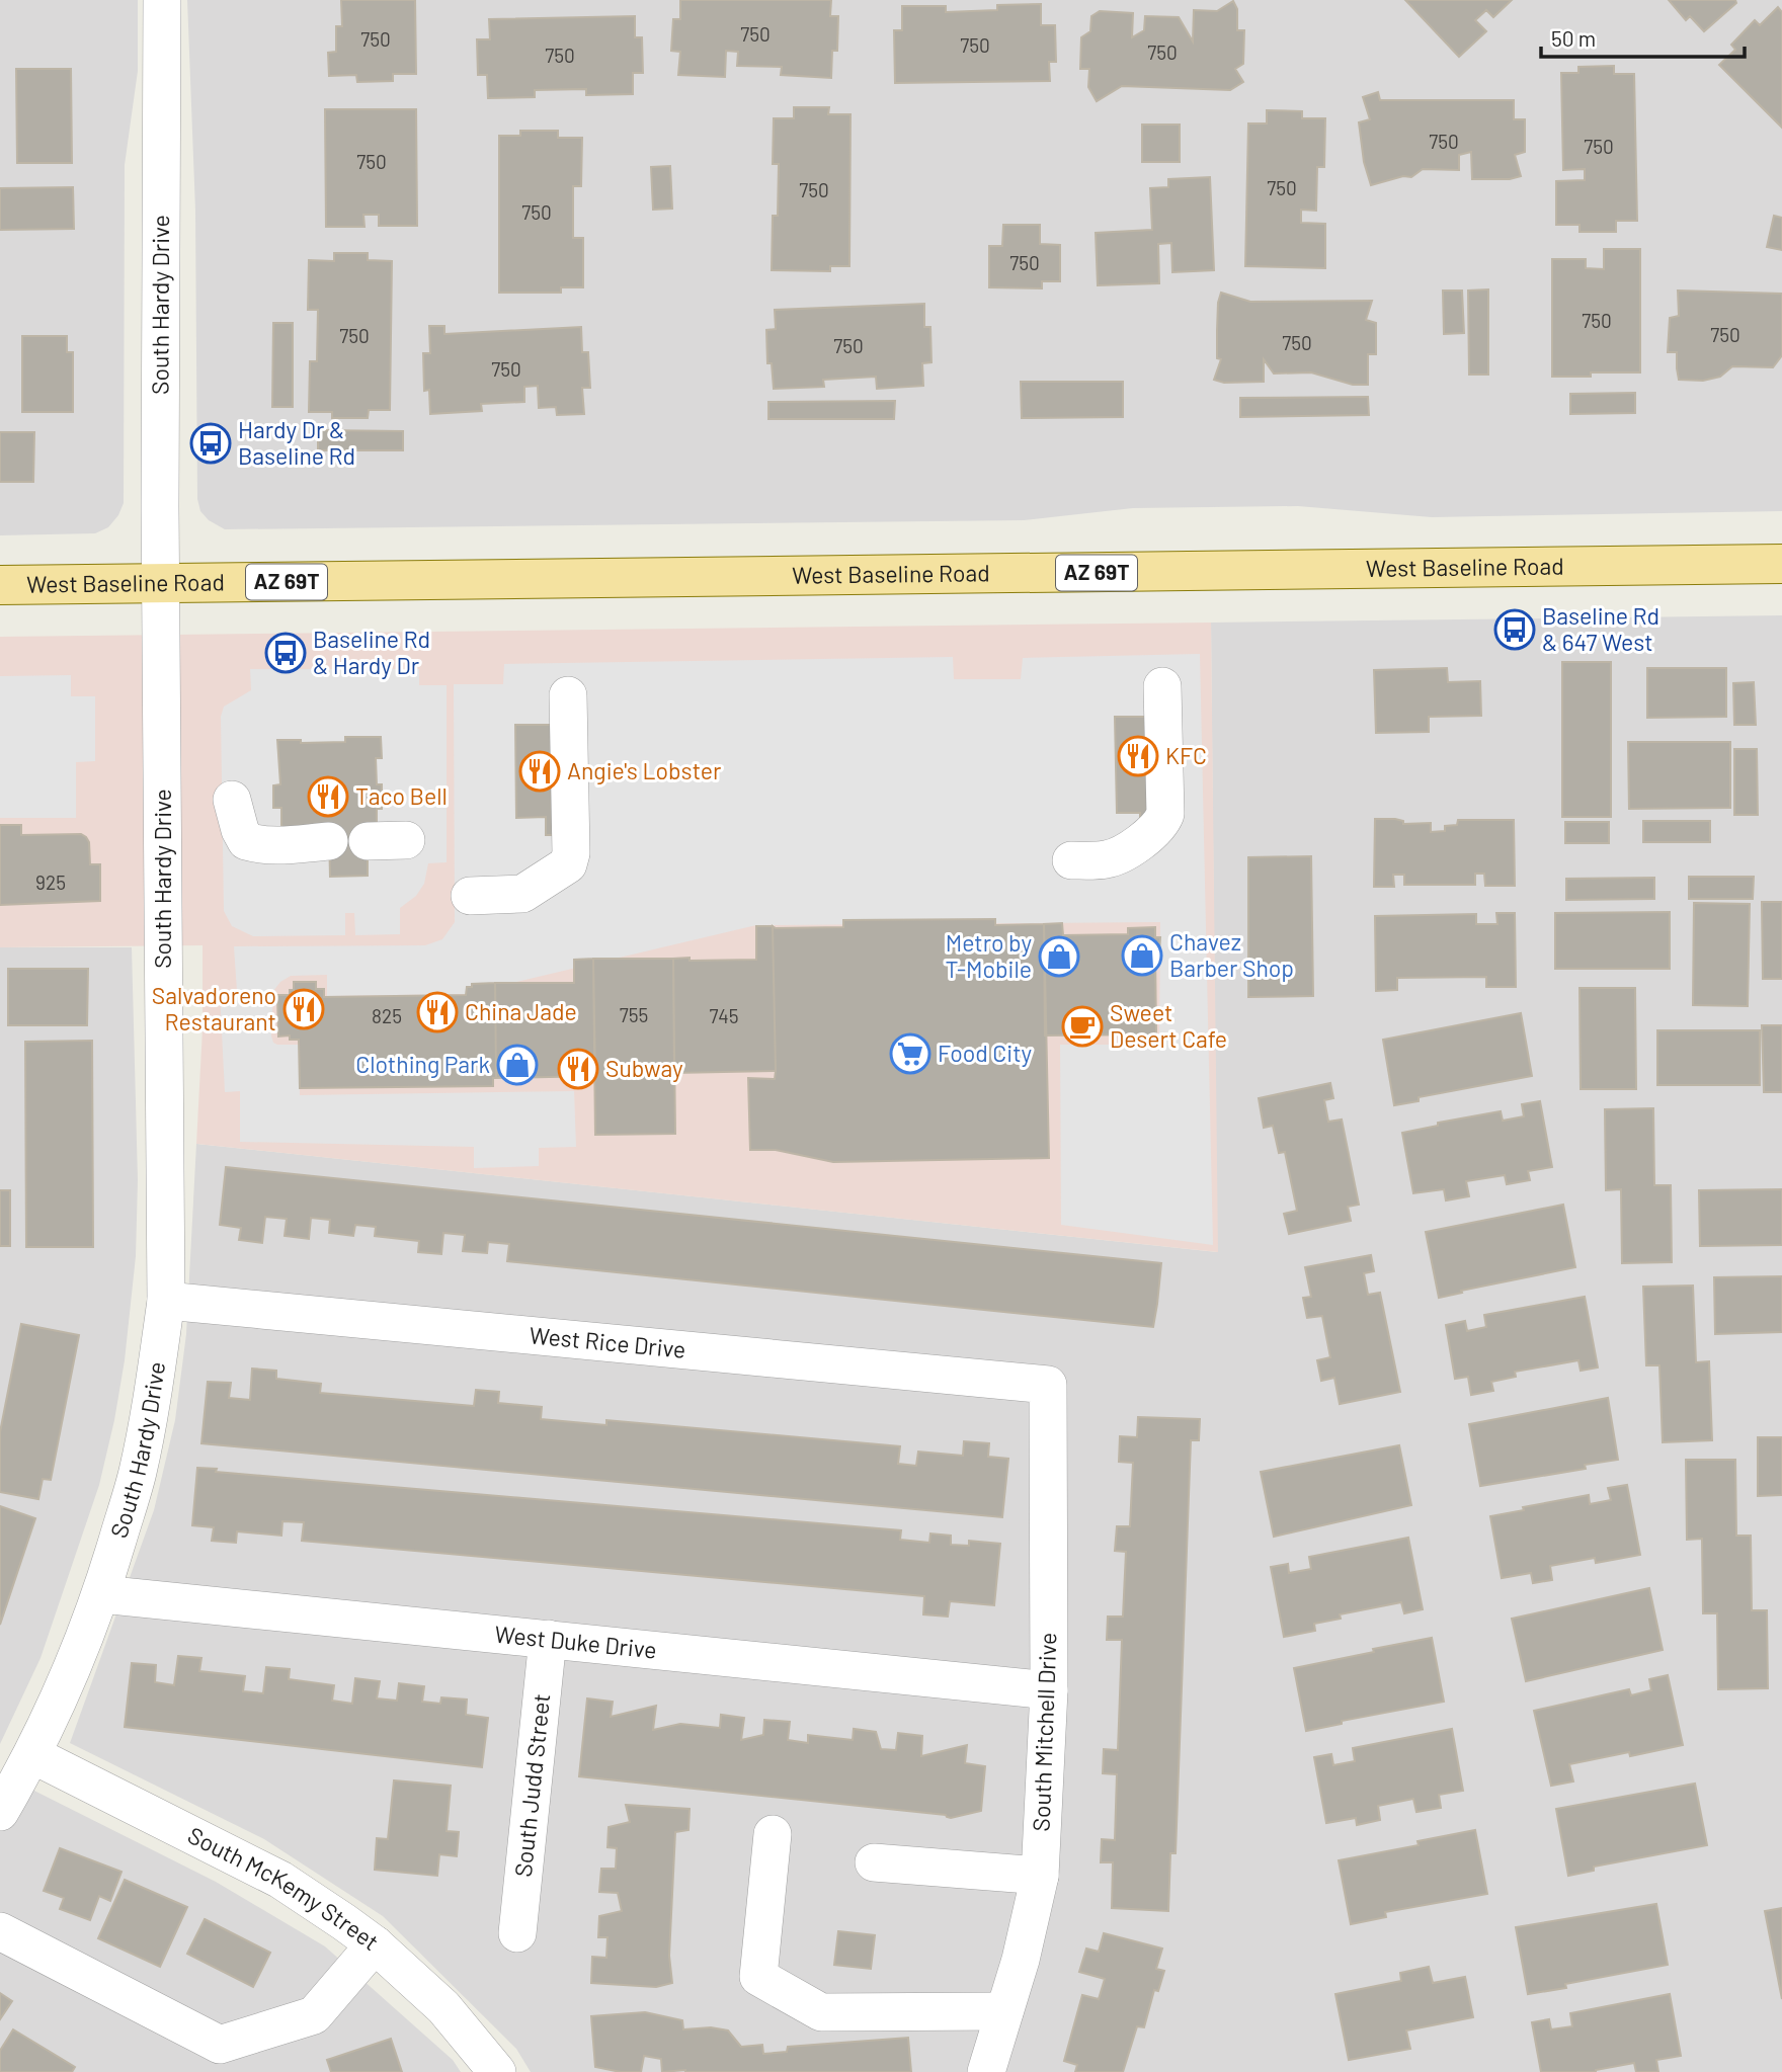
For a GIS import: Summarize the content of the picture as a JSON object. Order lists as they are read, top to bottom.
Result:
{
  "streets": {
    "main road": ["West Baseline Road", "AZ 69T"],
    "street": [
      "South Hardy Drive",
      "West Rice Drive",
      "West Duke Drive",
      "South Mitchell Drive",
      "South Judd Street",
      "South McKemy Street"
    ]
  },
  "crossings": [
    ["South Hardy Drive", "West Baseline Road"],
    ["South Hardy Drive", "West Rice Drive"],
    ["South Hardy Drive", "West Duke Drive"],
    ["South Hardy Drive", "South McKemy Street"],
    ["West Rice Drive", "South Mitchell Drive"],
    ["West Duke Drive", "South Mitchell Drive"],
    ["West Duke Drive", "South Judd Street"]
  ],
  "places": {
    "bus stop": ["Hardy Dr & Baseline Rd", "Baseline Rd & 647 West", "Baseline Rd & Hardy Dr"],
    "restaurant": [
      "KFC",
      "Angie's Lobster",
      "Taco Bell",
      "Salvadoreno Restaurant",
      "China Jade",
      "Subway"
    ],
    "shop": ["Chavez Barber Shop", "Metro by T-Mobile", "Clothing Park"],
    "cafe": ["Sweet Desert Cafe"],
    "supermarket": ["Food City"]
  },
  "house_numbers": [
    "750",
    "750",
    "750",
    "750",
    "750",
    "750",
    "750",
    "750",
    "750",
    "750",
    "750",
    "750",
    "750",
    "750",
    "750",
    "750",
    "750",
    "750",
    "925",
    "755",
    "825",
    "745"
  ],
  "scale_bar": "50 m"
}
